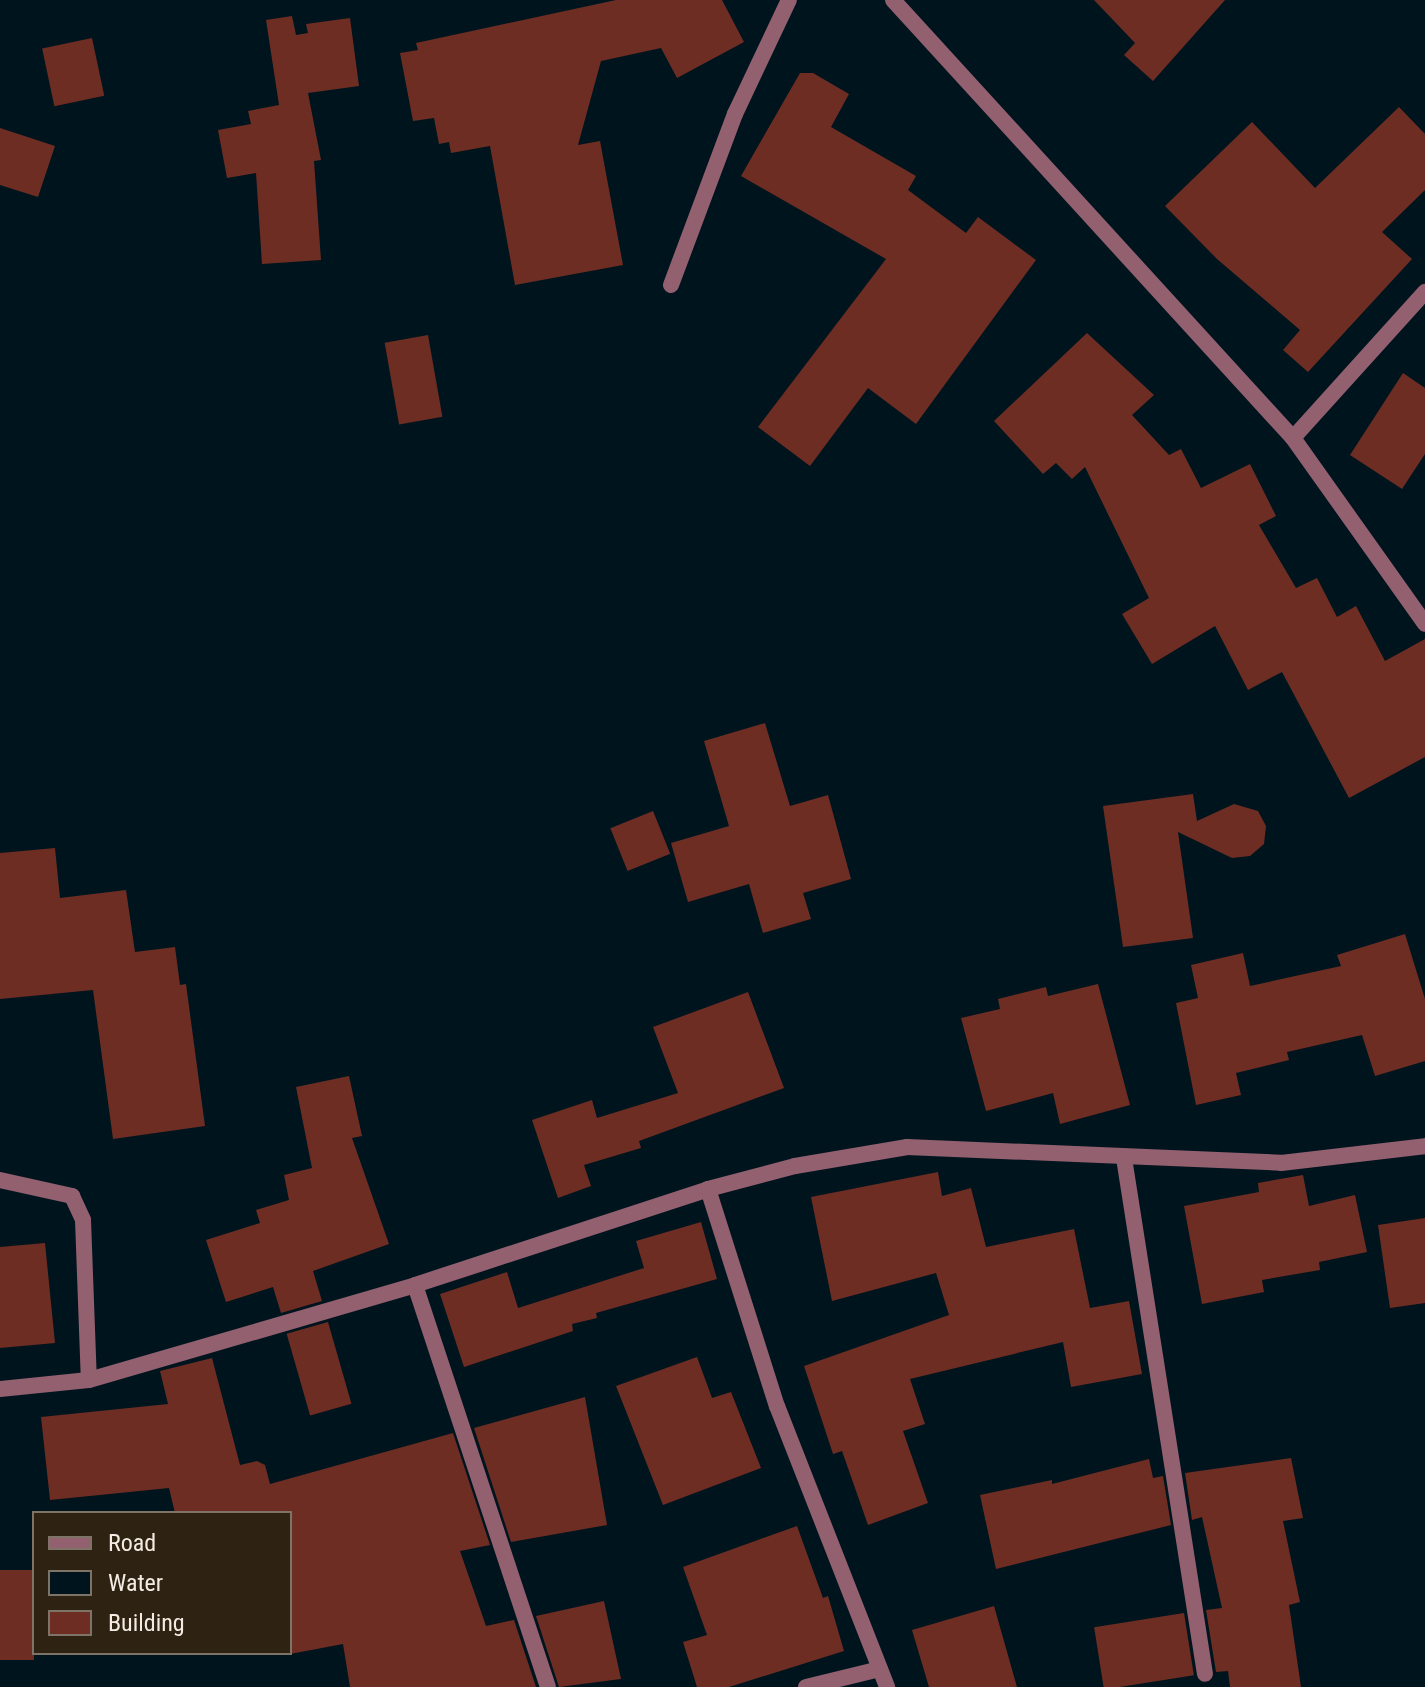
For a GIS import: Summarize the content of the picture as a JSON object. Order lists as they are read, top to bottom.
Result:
{
  "legend": ["Road", "Water", "Building"]
}
